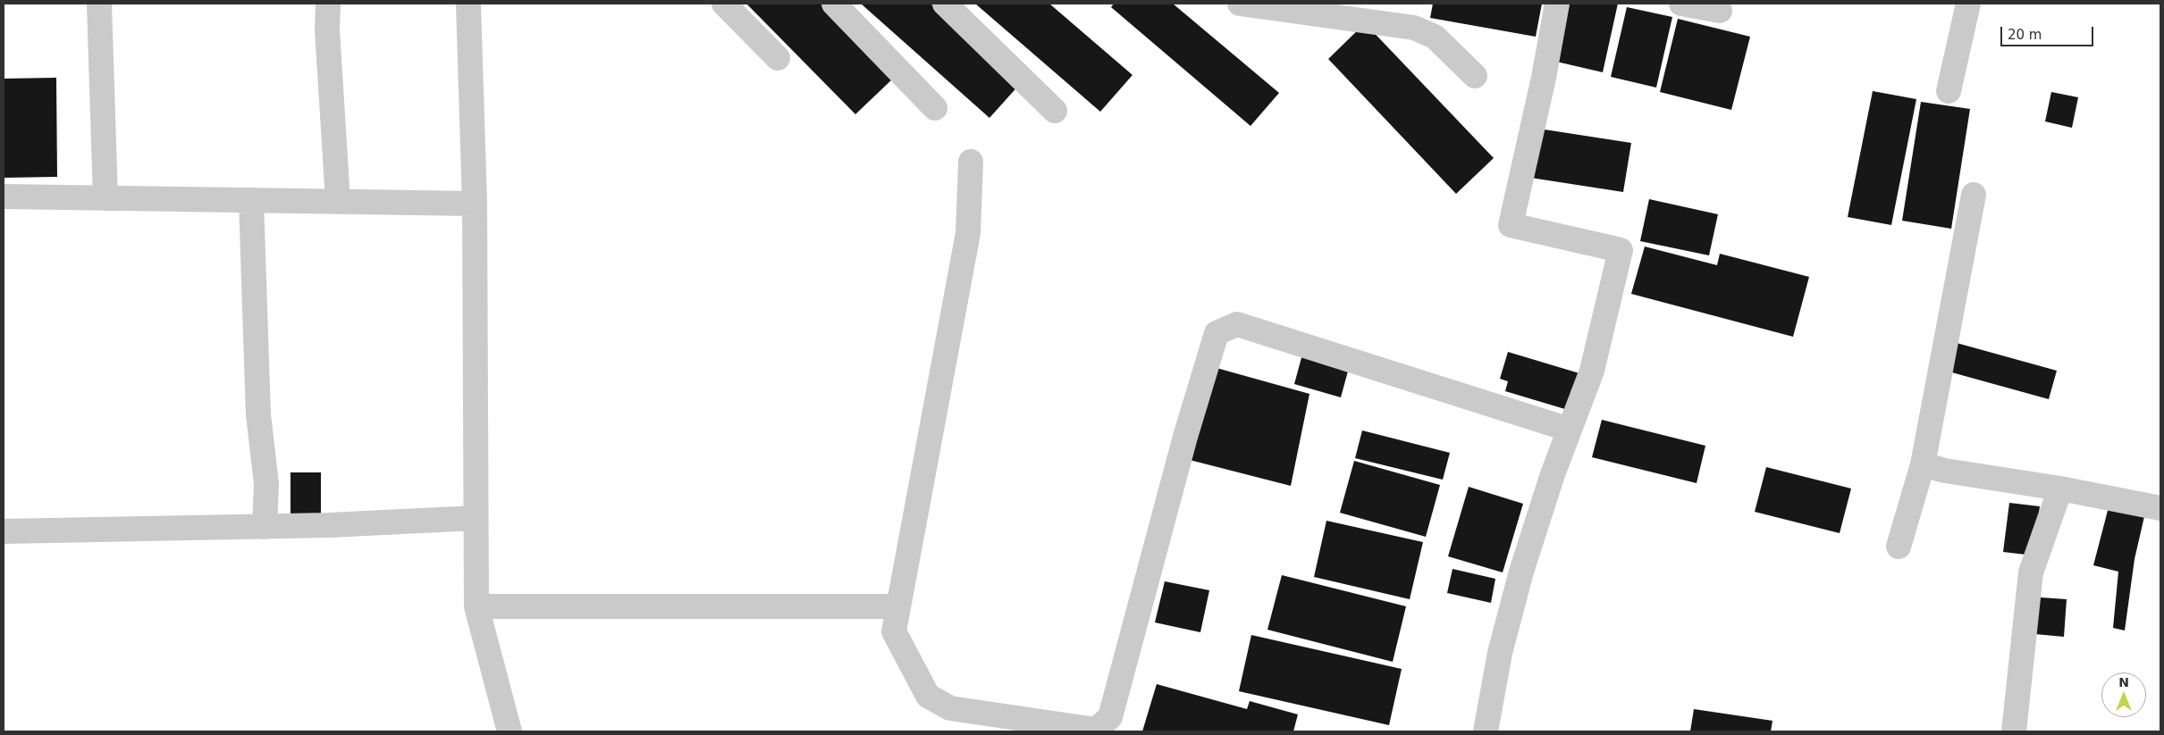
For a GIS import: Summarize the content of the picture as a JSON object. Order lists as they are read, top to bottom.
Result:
{
  "scale_bar": "20 m",
  "north": "top"
}
